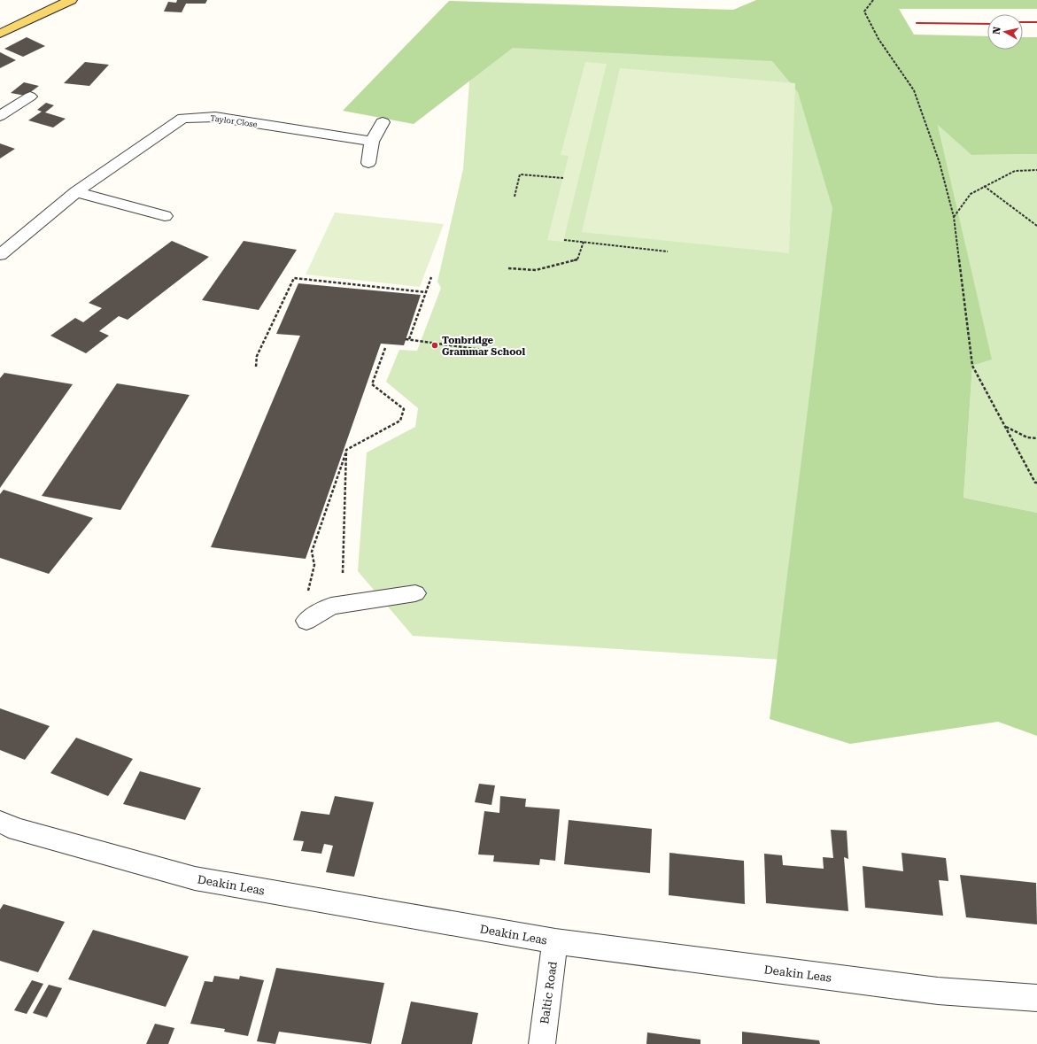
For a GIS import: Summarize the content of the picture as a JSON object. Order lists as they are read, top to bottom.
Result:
{
  "streets": {
    "street": ["Taylor Close", "Deakin Leas", "Baltic Road"]
  },
  "crossings": [
    ["Deakin Leas", "Baltic Road"]
  ],
  "places": ["Tonbridge Grammar School"],
  "north": "left"
}
